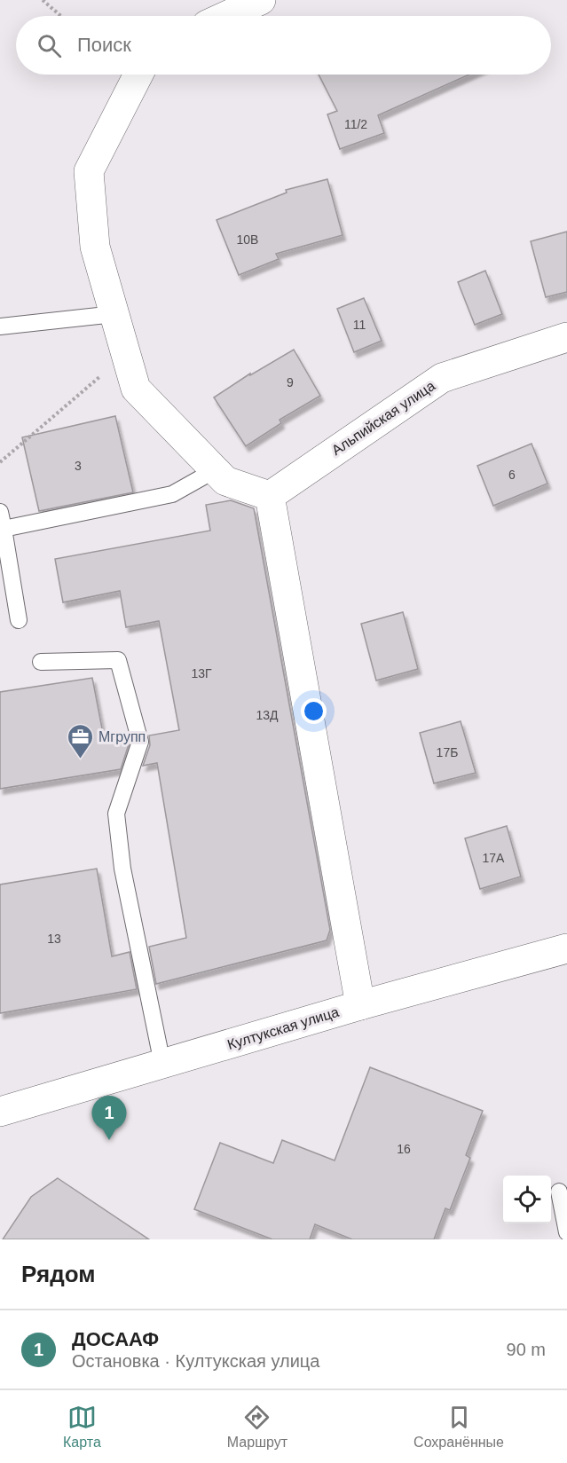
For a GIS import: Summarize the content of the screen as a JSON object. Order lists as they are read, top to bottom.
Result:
{
  "streets": {
    "street": ["Альпийская улица", "Култукская улица"]
  },
  "places": {
    "office": ["Мгрупп"]
  },
  "house_numbers": [
    "11/2",
    "10В",
    "11",
    "9",
    "3",
    "6",
    "13Г",
    "13Д",
    "17Б",
    "17А",
    "13",
    "16"
  ],
  "page": {
    "search": "Поиск",
    "pins": "1",
    "heading": "Рядом",
    "list": [
      {
        "mark": "1",
        "name": "ДОСААФ",
        "note": "Остановка · Култукская улица",
        "value": "90 m"
      }
    ],
    "nav": ["Карта", "Маршрут", "Сохранённые"]
  }
}
